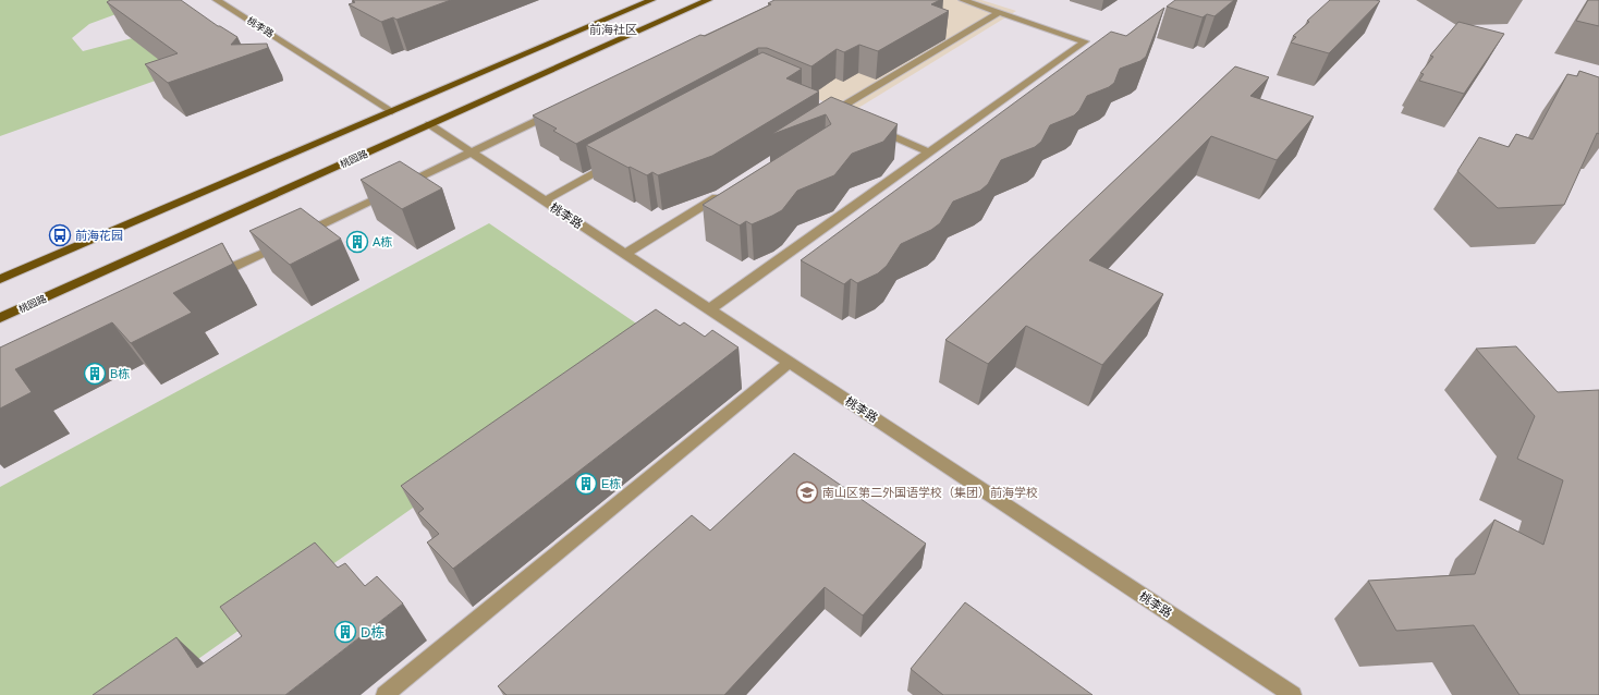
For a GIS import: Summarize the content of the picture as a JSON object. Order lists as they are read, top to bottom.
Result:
{
  "streets": {
    "main road": ["桃园路"],
    "street": ["桃李路"]
  },
  "crossings": [
    ["桃李路", "桃园路"]
  ],
  "districts": ["前海社区"],
  "places": {
    "bus stop": ["前海花园"],
    "building": [
      "A栋",
      "B栋",
      "E栋",
      "D栋"
    ],
    "school or university": ["南山区第二外国语学校（集团）前海学校"]
  }
}
